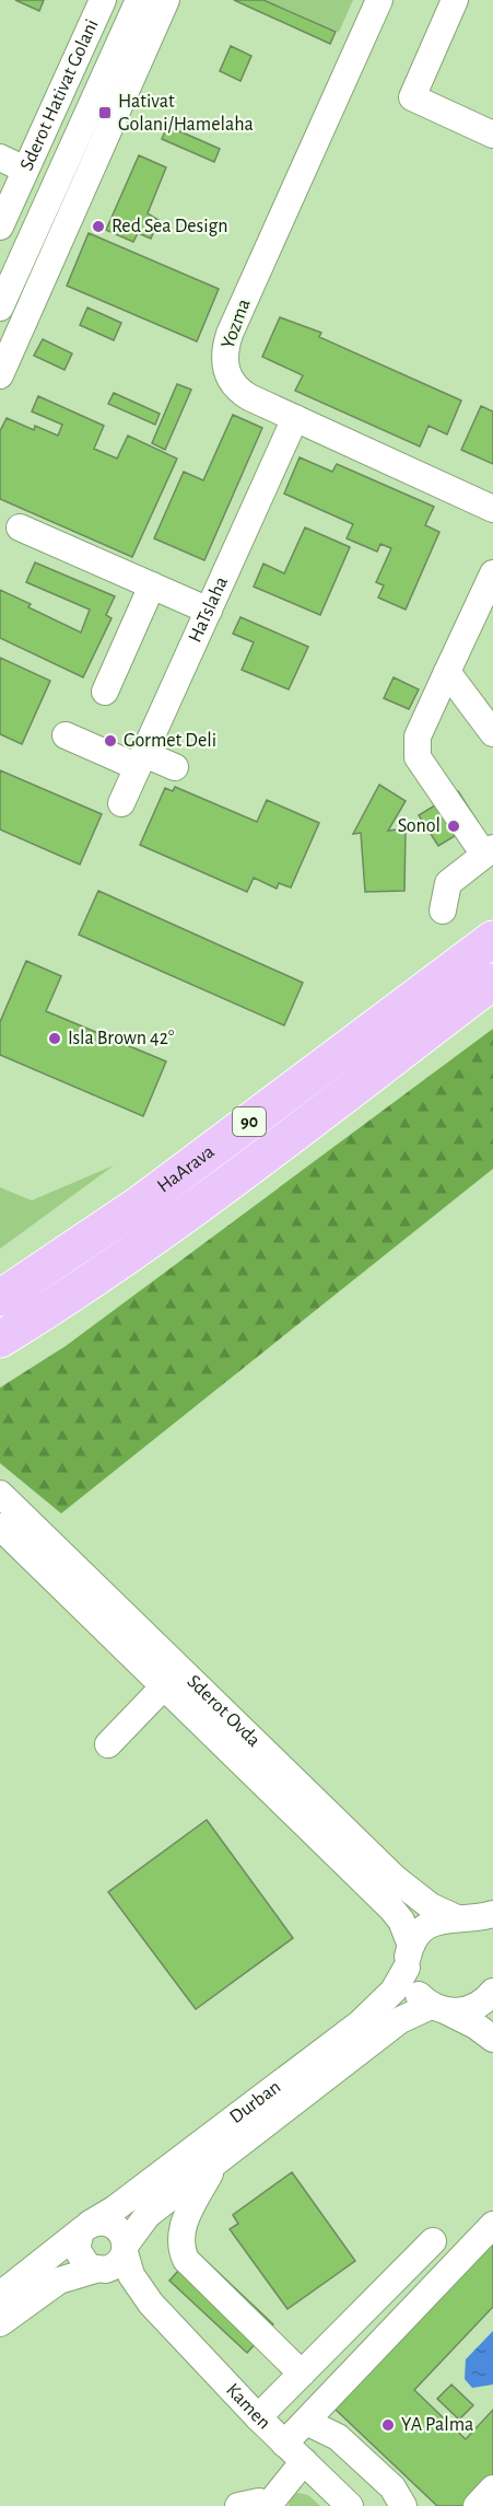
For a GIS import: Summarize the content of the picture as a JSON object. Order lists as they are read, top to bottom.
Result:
{
  "streets": {
    "highway": ["90", "HaArava"],
    "street": [
      "Sderot Hativat Golani",
      "Yozma",
      "HaTslaha",
      "Sderot Ovda",
      "Durban",
      "Kamen"
    ]
  },
  "crossings": [
    ["Yozma", "HaTslaha"],
    ["Sderot Ovda", "Durban"],
    ["Durban", "Kamen"]
  ],
  "places": {
    "transit": ["Hativat Golani/Hamelaha"],
    "other": [
      "Red Sea Design",
      "Gormet Deli",
      "Sonol",
      "Isla Brown 42°",
      "YA Palma"
    ]
  }
}
